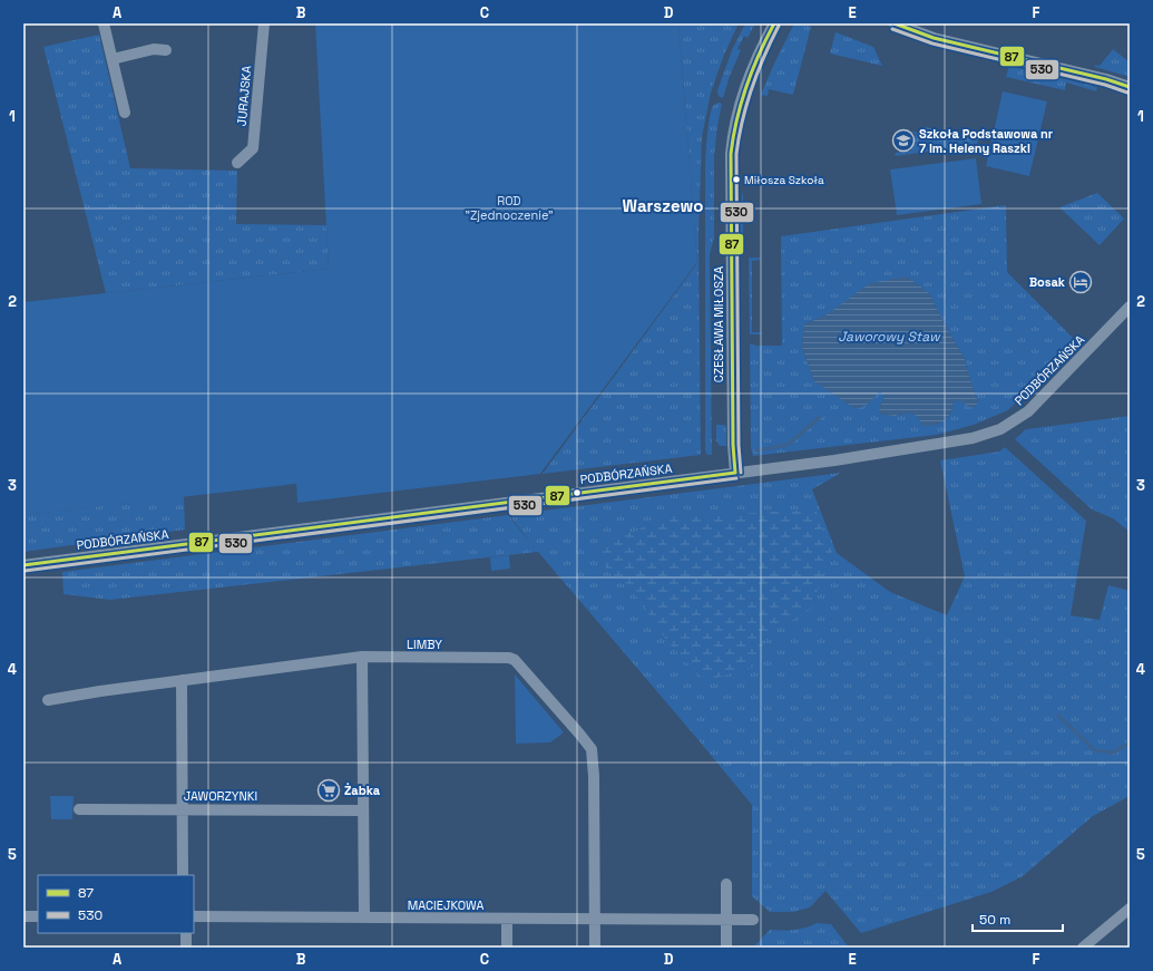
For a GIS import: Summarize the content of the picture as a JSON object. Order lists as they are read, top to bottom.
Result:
{
  "streets": {
    "street": [
      "JURAJSKA",
      "CZESŁAWA MIŁOSZA",
      "PODBÓRZAŃSKA",
      "LIMBY",
      "JAWORZYNKI",
      "MACIEJKOWA"
    ]
  },
  "crossings": [
    ["CZESŁAWA MIŁOSZA", "PODBÓRZAŃSKA"],
    ["LIMBY", "MACIEJKOWA"]
  ],
  "districts": ["Warszewo"],
  "water": ["Jaworowy Staw"],
  "parks": ["ROD \"Zjednoczenie\""],
  "places": {
    "school or university": ["Szkoła Podstawowa nr 7 im. Heleny Raszki"],
    "other": ["Miłosza Szkoła"],
    "hotel": ["Bosak"],
    "supermarket": ["Żabka"]
  },
  "lines": ["transit line 87", "transit line 530"],
  "legend": ["87", "530"],
  "scale_bar": "50 m",
  "grid": {
    "columns": [
      "A",
      "B",
      "C",
      "D",
      "E",
      "F"
    ],
    "rows": [
      "1",
      "2",
      "3",
      "4",
      "5"
    ]
  }
}
